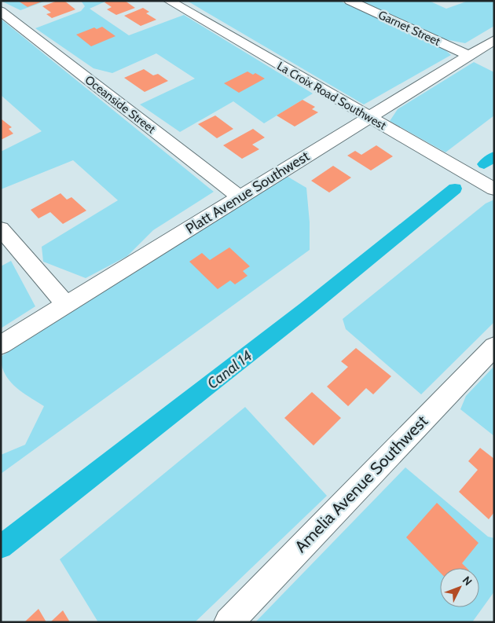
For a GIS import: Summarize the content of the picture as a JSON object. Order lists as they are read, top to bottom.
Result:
{
  "streets": {
    "street": [
      "Garnet Street",
      "La Croix Road Southwest",
      "Oceanside Street",
      "Platt Avenue Southwest",
      "Amelia Avenue Southwest"
    ]
  },
  "crossings": [
    ["Garnet Street", "Platt Avenue Southwest"],
    ["La Croix Road Southwest", "Platt Avenue Southwest"],
    ["Oceanside Street", "Platt Avenue Southwest"]
  ],
  "water": ["Canal 14"],
  "north": "top right"
}
